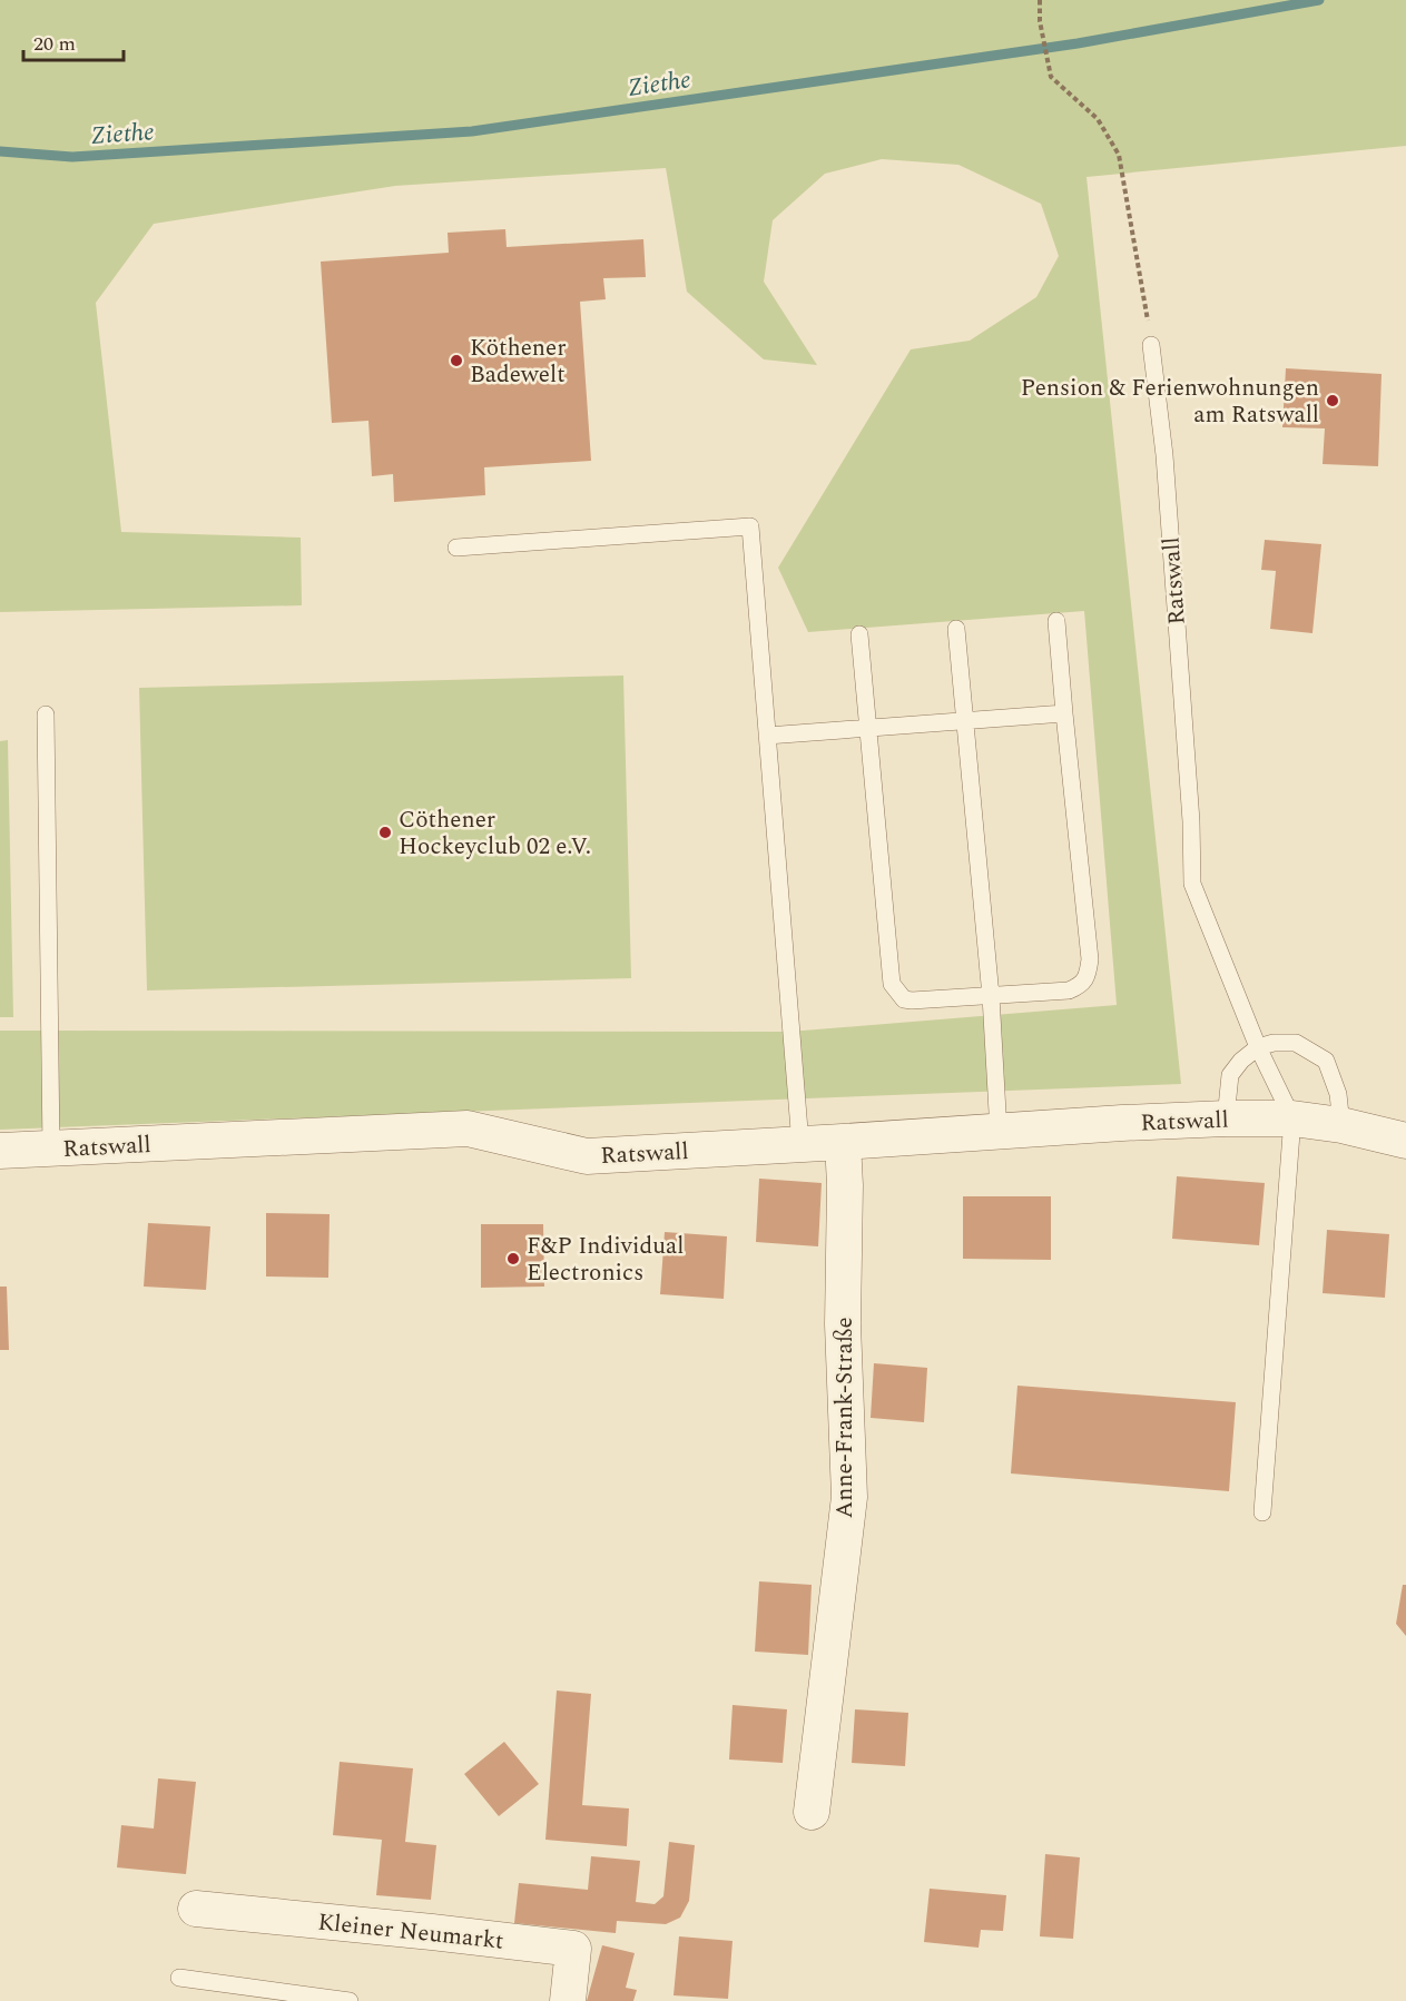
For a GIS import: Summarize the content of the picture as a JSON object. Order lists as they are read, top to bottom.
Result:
{
  "streets": {
    "street": ["Ratswall", "Anne-Frank-Straße", "Kleiner Neumarkt"]
  },
  "crossings": [
    ["Ratswall", "Anne-Frank-Straße"]
  ],
  "water": ["Ziethe"],
  "places": [
    "Köthener Badewelt",
    "Pension & Ferienwohnungen am Ratswall",
    "Cöthener Hockeyclub 02 e.V.",
    "F&P Individual Electronics"
  ],
  "scale_bar": "20 m"
}
